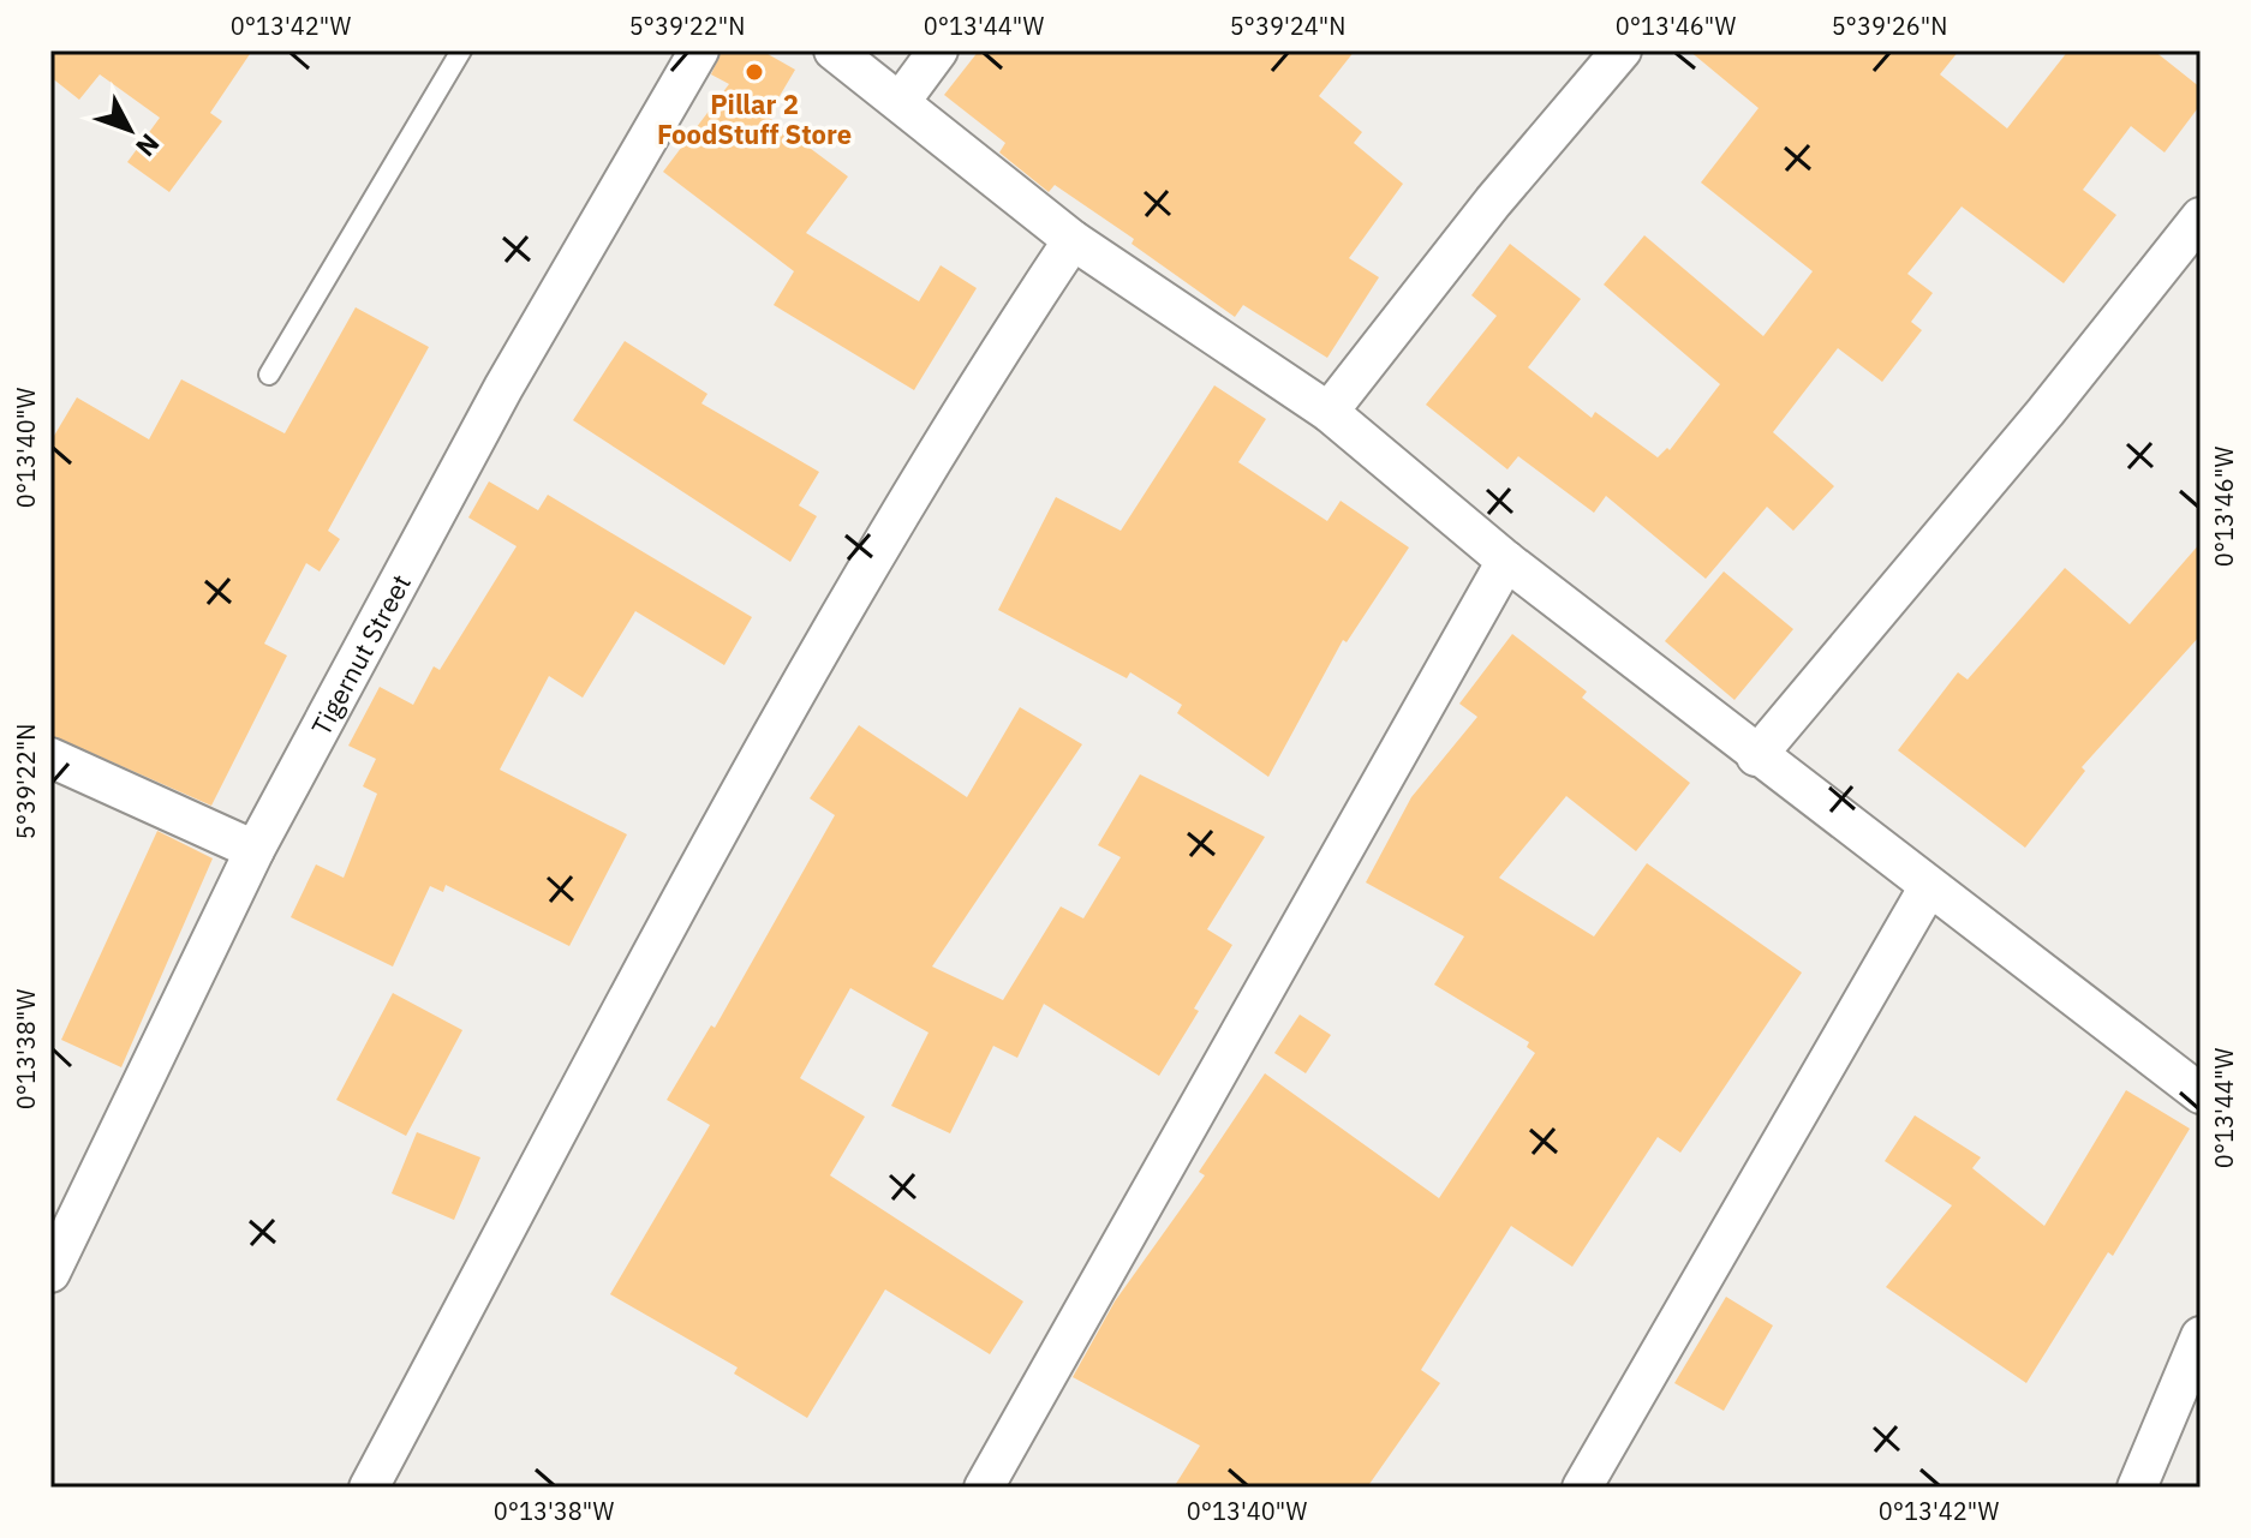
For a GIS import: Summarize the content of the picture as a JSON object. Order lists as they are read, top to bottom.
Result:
{
  "streets": {
    "street": ["Tigernut Street"]
  },
  "places": ["Pillar 2 FoodStuff Store"],
  "north": "bottom right",
  "coordinates": [
    "0°13'42\"W",
    "5°39'22\"N",
    "0°13'44\"W",
    "5°39'24\"N",
    "0°13'46\"W",
    "5°39'26\"N",
    "0°13'40\"W",
    "0°13'38\"W"
  ]
}
